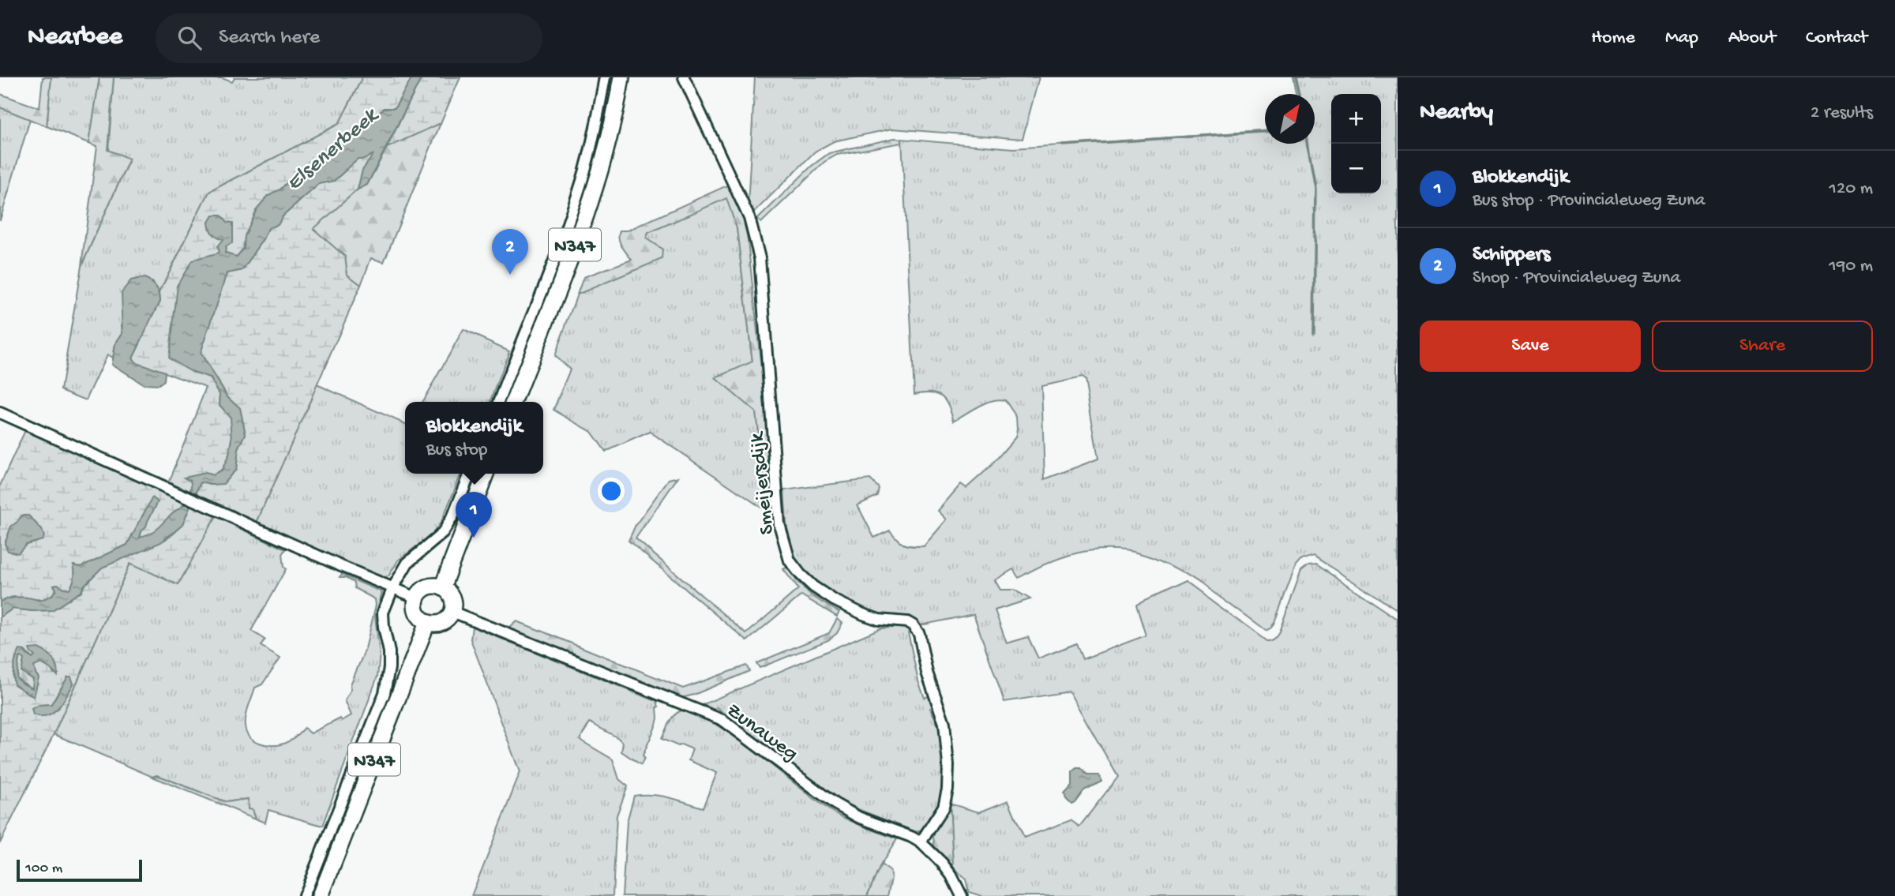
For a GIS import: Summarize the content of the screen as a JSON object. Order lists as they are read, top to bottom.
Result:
{
  "streets": {
    "main road": ["N347"],
    "street": ["Smeijersdijk", "Zunaweg"]
  },
  "crossings": [
    ["N347", "Zunaweg"],
    ["Smeijersdijk", "Zunaweg"]
  ],
  "water": ["Elsenerbeek"],
  "scale_bar": "100 m",
  "north": "top right",
  "page": {
    "header": "Nearbee",
    "search": "Search here",
    "nav": [
      "Home",
      "Map",
      "About",
      "Contact"
    ],
    "heading": ["Nearby", "2 results"],
    "map_buttons": ["+", "−"],
    "list": [
      {
        "mark": "1",
        "name": "Blokkendijk",
        "note": "Bus stop · Provincialeweg Zuna",
        "value": "120 m"
      },
      {
        "mark": "2",
        "name": "Schippers",
        "note": "Shop · Provincialeweg Zuna",
        "value": "190 m"
      }
    ],
    "pins": ["2", "1"],
    "buttons": ["Save", "Share"],
    "popup": ["Blokkendijk", "Bus stop"],
    "scale": "100 m"
  }
}
